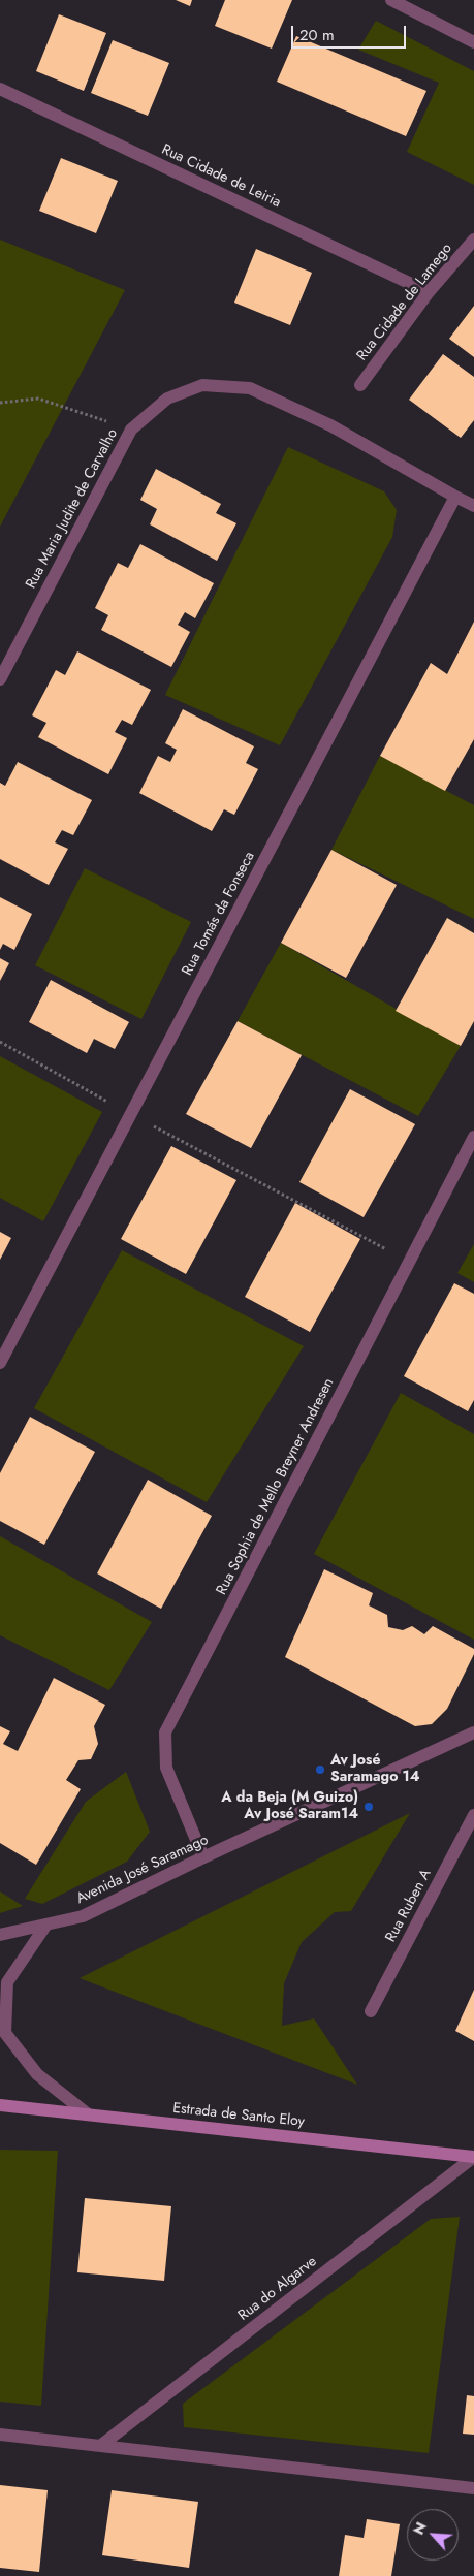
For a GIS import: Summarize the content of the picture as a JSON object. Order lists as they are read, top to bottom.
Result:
{
  "streets": {
    "main road": ["Estrada de Santo Eloy"],
    "street": [
      "Rua Cidade de Leiria",
      "Rua Cidade de Lamego",
      "Rua Maria Judite de Carvalho",
      "Rua Tomás da Fonseca",
      "Rua Sophia de Mello Breyner Andresen",
      "Avenida José Saramago",
      "Rua Ruben A",
      "Rua do Algarve"
    ]
  },
  "crossings": [
    ["Rua Cidade de Leiria", "Rua Cidade de Lamego"],
    ["Rua Maria Judite de Carvalho", "Rua Tomás da Fonseca"],
    ["Rua Sophia de Mello Breyner Andresen", "Avenida José Saramago"],
    ["Estrada de Santo Eloy", "Rua do Algarve"]
  ],
  "places": ["Av José Saramago 14", "A da Beja (M Guizo) Av José Saram14"],
  "scale_bar": "20 m",
  "north": "top left"
}
